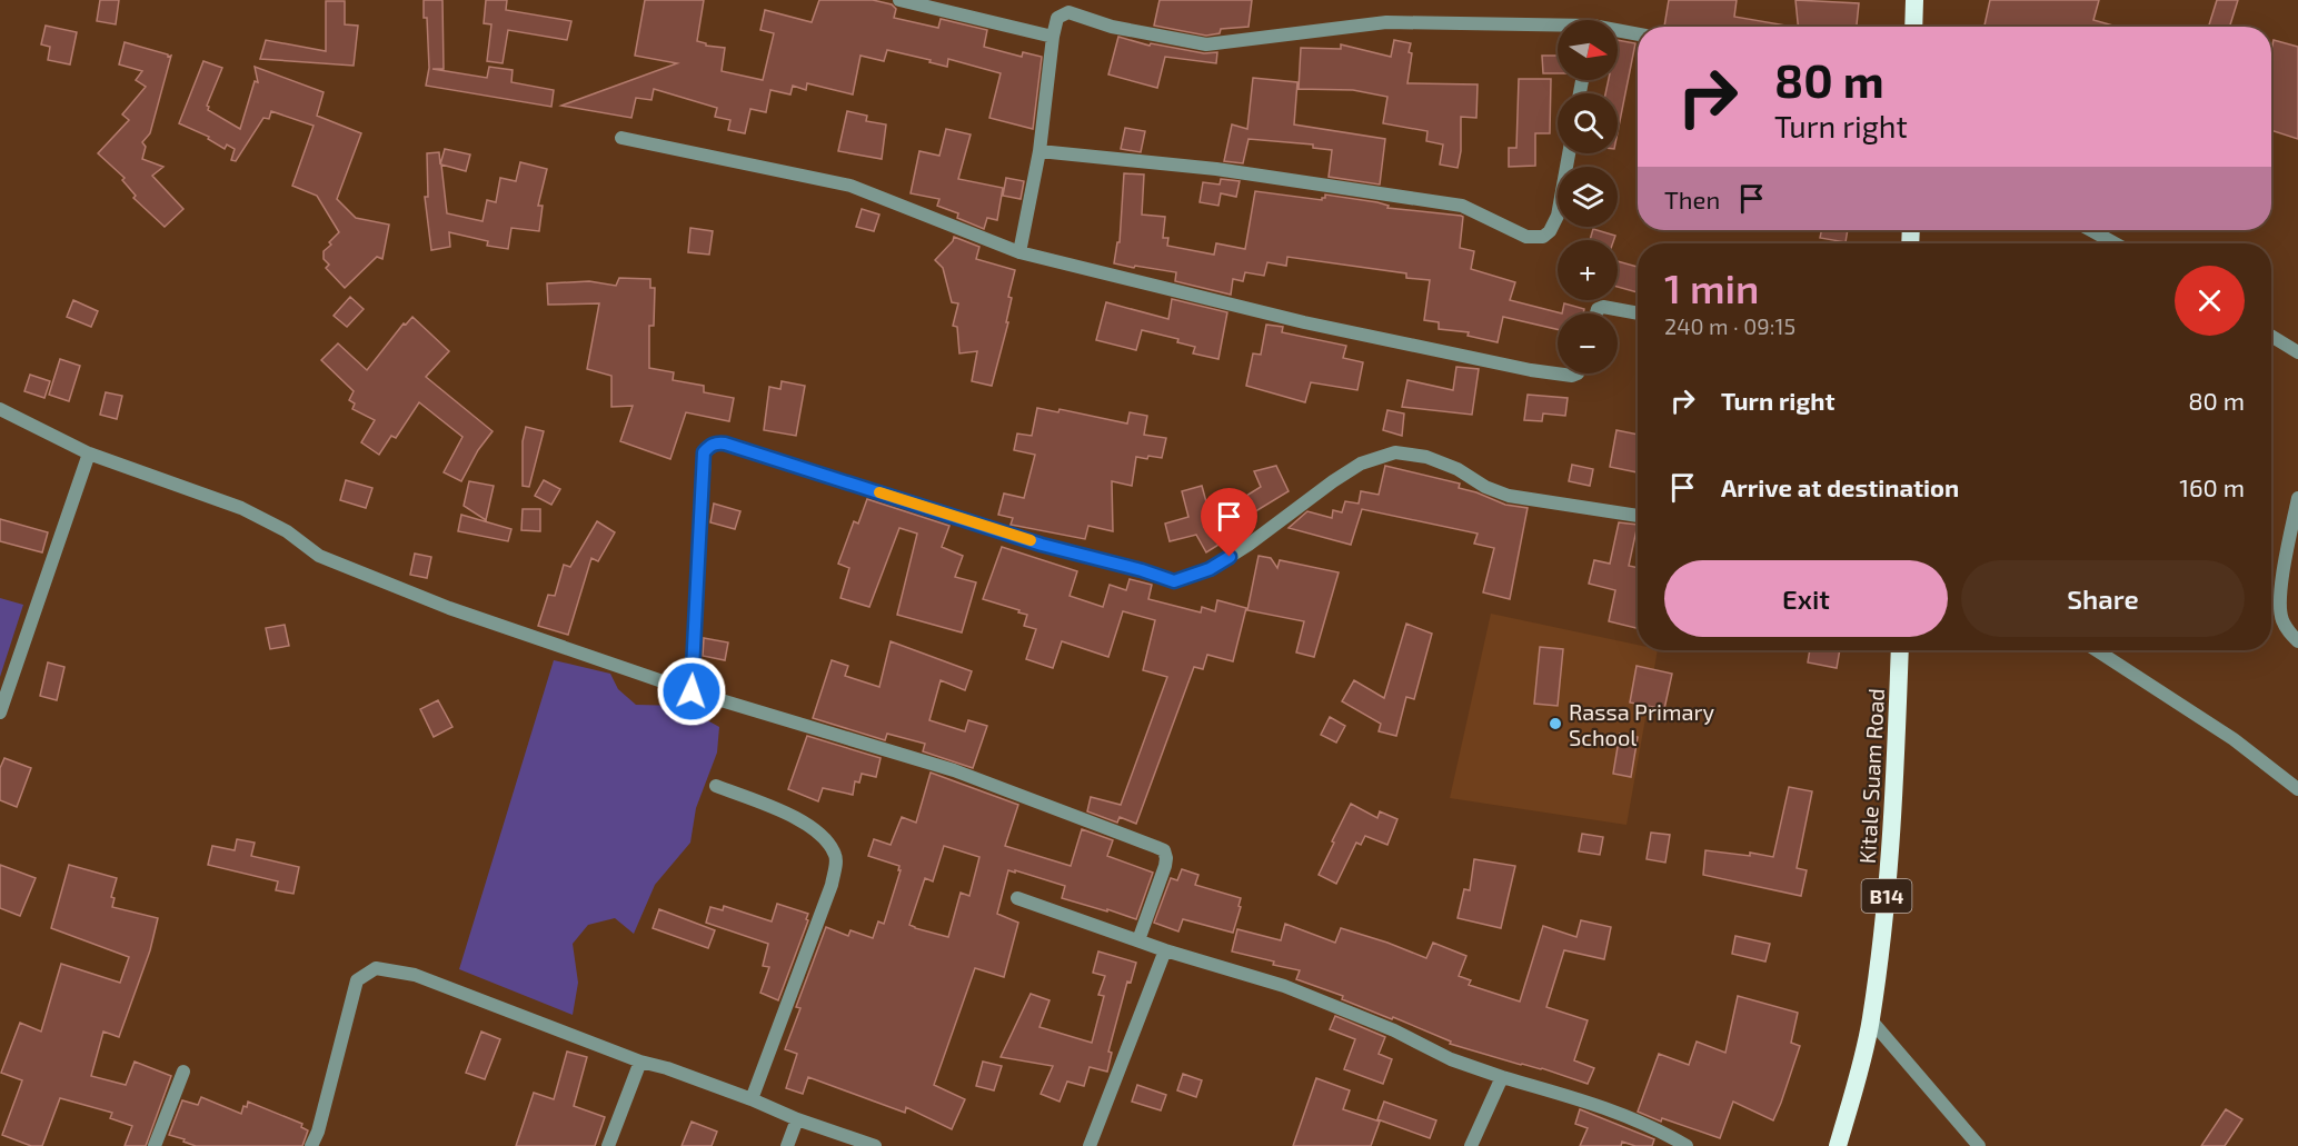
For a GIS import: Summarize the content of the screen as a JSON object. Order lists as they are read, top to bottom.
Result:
{
  "streets": {
    "highway": ["Kitale Suam Road", "B14"]
  },
  "places": ["Rassa Primary School"],
  "north": "right",
  "page": {
    "map_buttons": ["+", "−"],
    "turn": ["80 m", "Turn right"],
    "then": "Then",
    "heading": ["1 min", "240 m · 09:15"],
    "list": [
      {
        "name": "Turn right",
        "value": "80 m"
      },
      {
        "name": "Arrive at destination",
        "value": "160 m"
      }
    ],
    "buttons": ["Exit", "Share"]
  }
}
